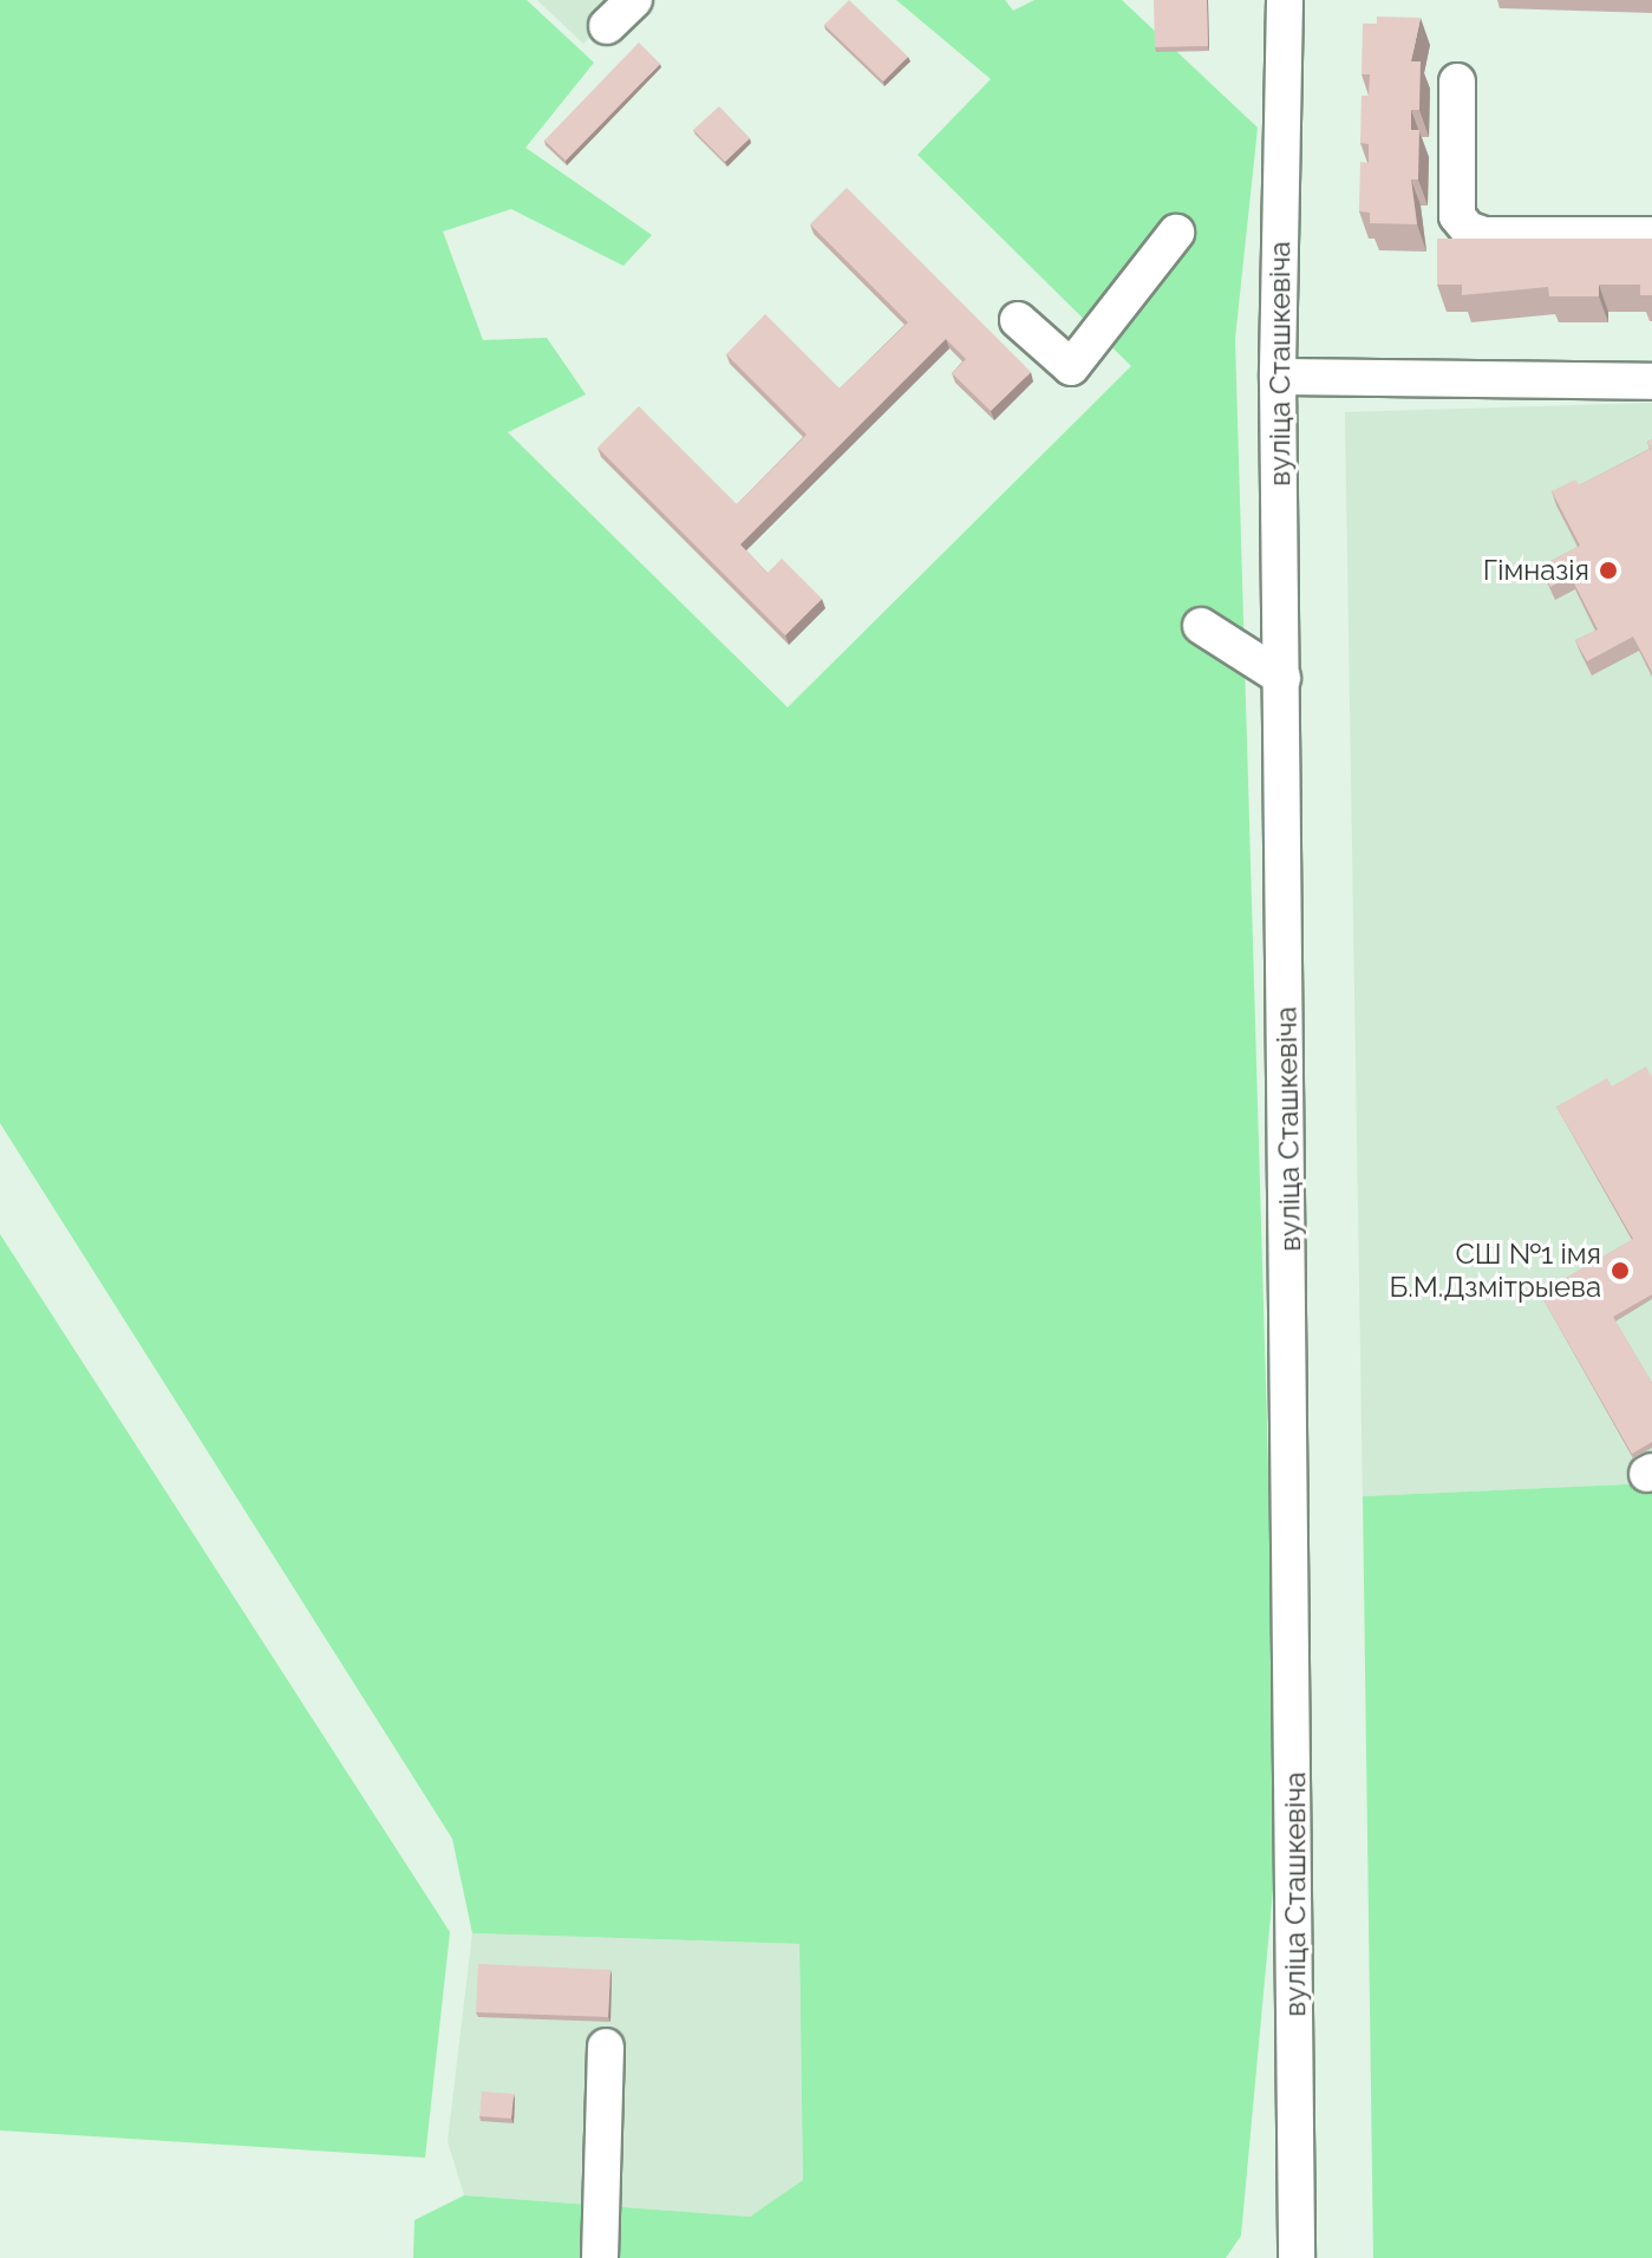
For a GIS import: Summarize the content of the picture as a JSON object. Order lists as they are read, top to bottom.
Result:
{
  "streets": {
    "street": ["вуліца Сташкевіча"]
  },
  "places": ["Гімназія", "СШ №1 імя Б.М.Дзмітрыева"]
}
